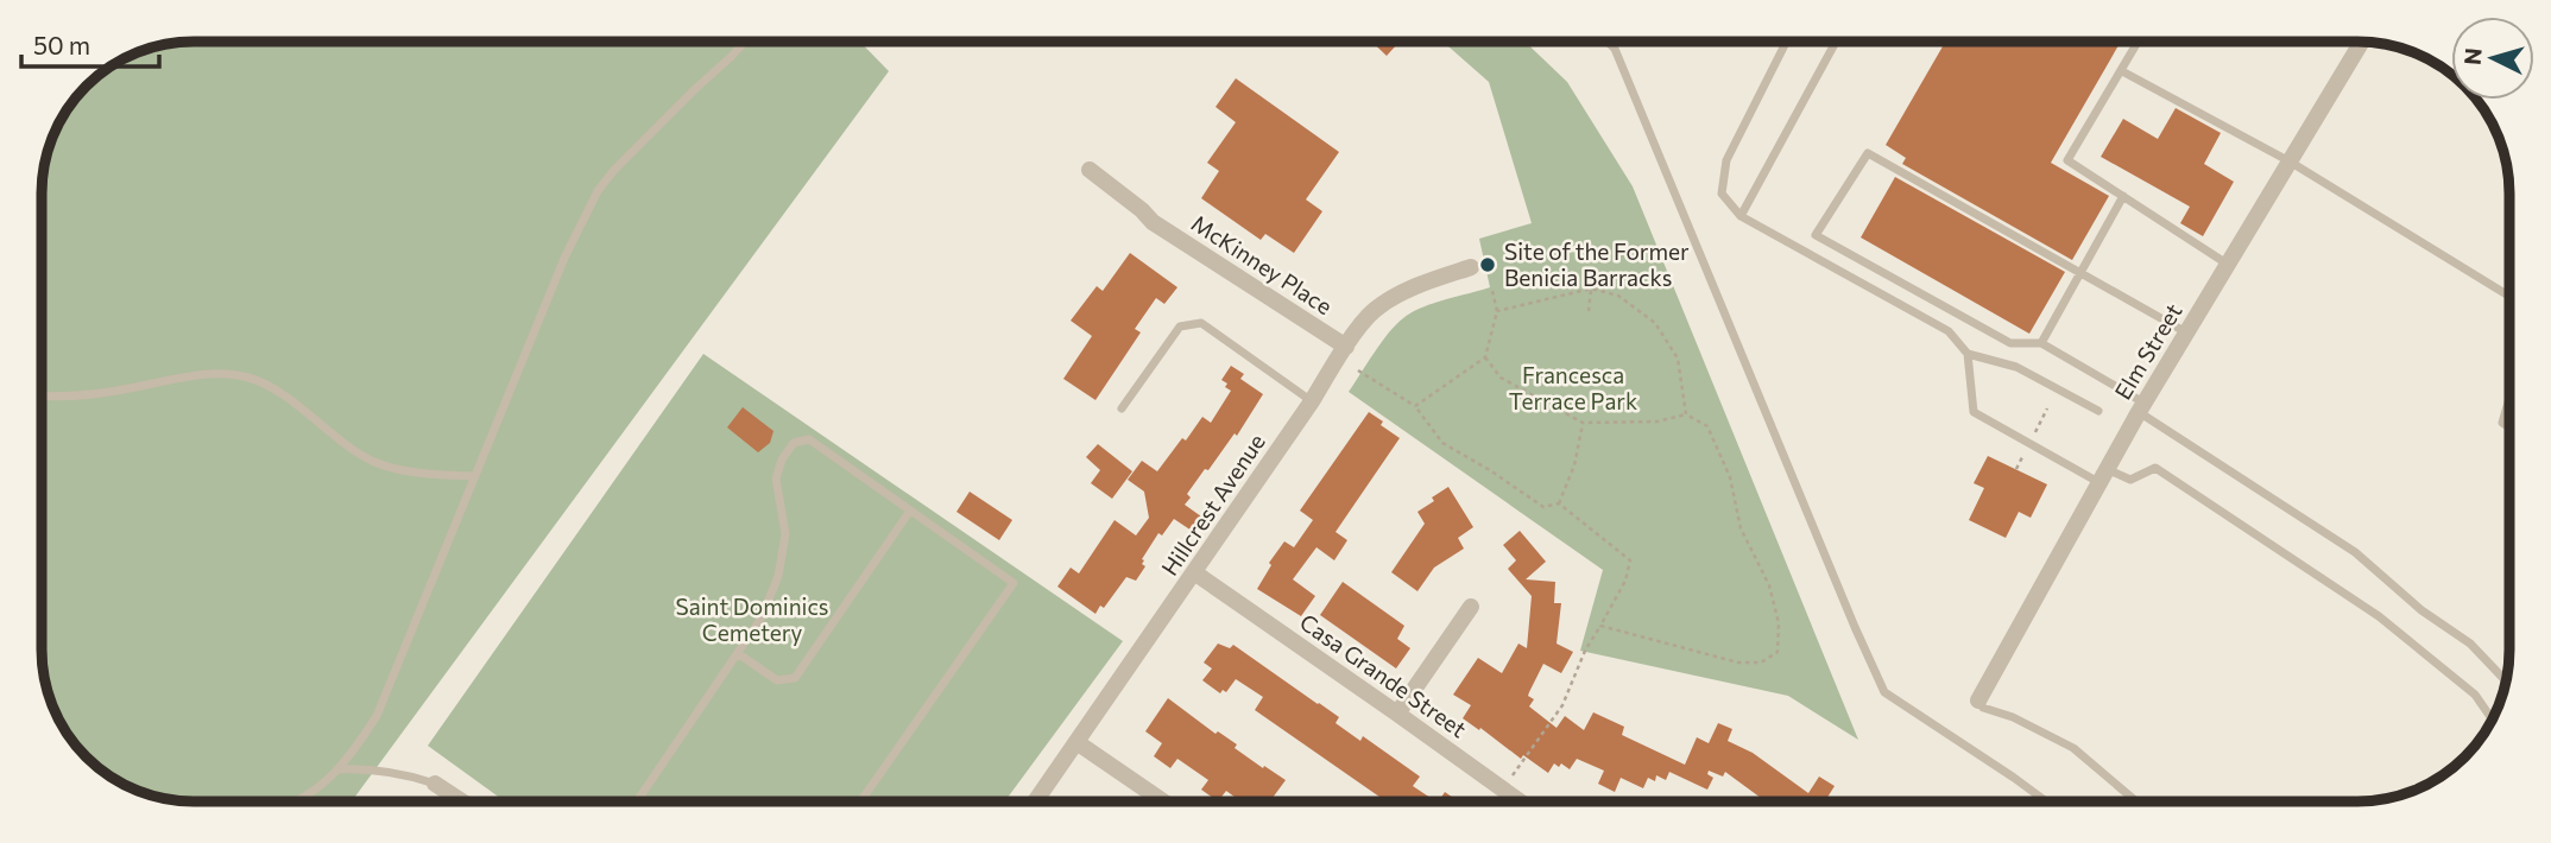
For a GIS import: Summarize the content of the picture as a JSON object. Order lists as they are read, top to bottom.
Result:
{
  "streets": {
    "street": [
      "McKinney Place",
      "Elm Street",
      "Hillcrest Avenue",
      "Casa Grande Street"
    ]
  },
  "crossings": [
    ["McKinney Place", "Hillcrest Avenue"],
    ["Hillcrest Avenue", "Casa Grande Street"]
  ],
  "parks": ["Francesca Terrace Park", "Saint Dominics Cemetery"],
  "places": ["Site of the Former Benicia Barracks"],
  "scale_bar": "50 m",
  "north": "left"
}
